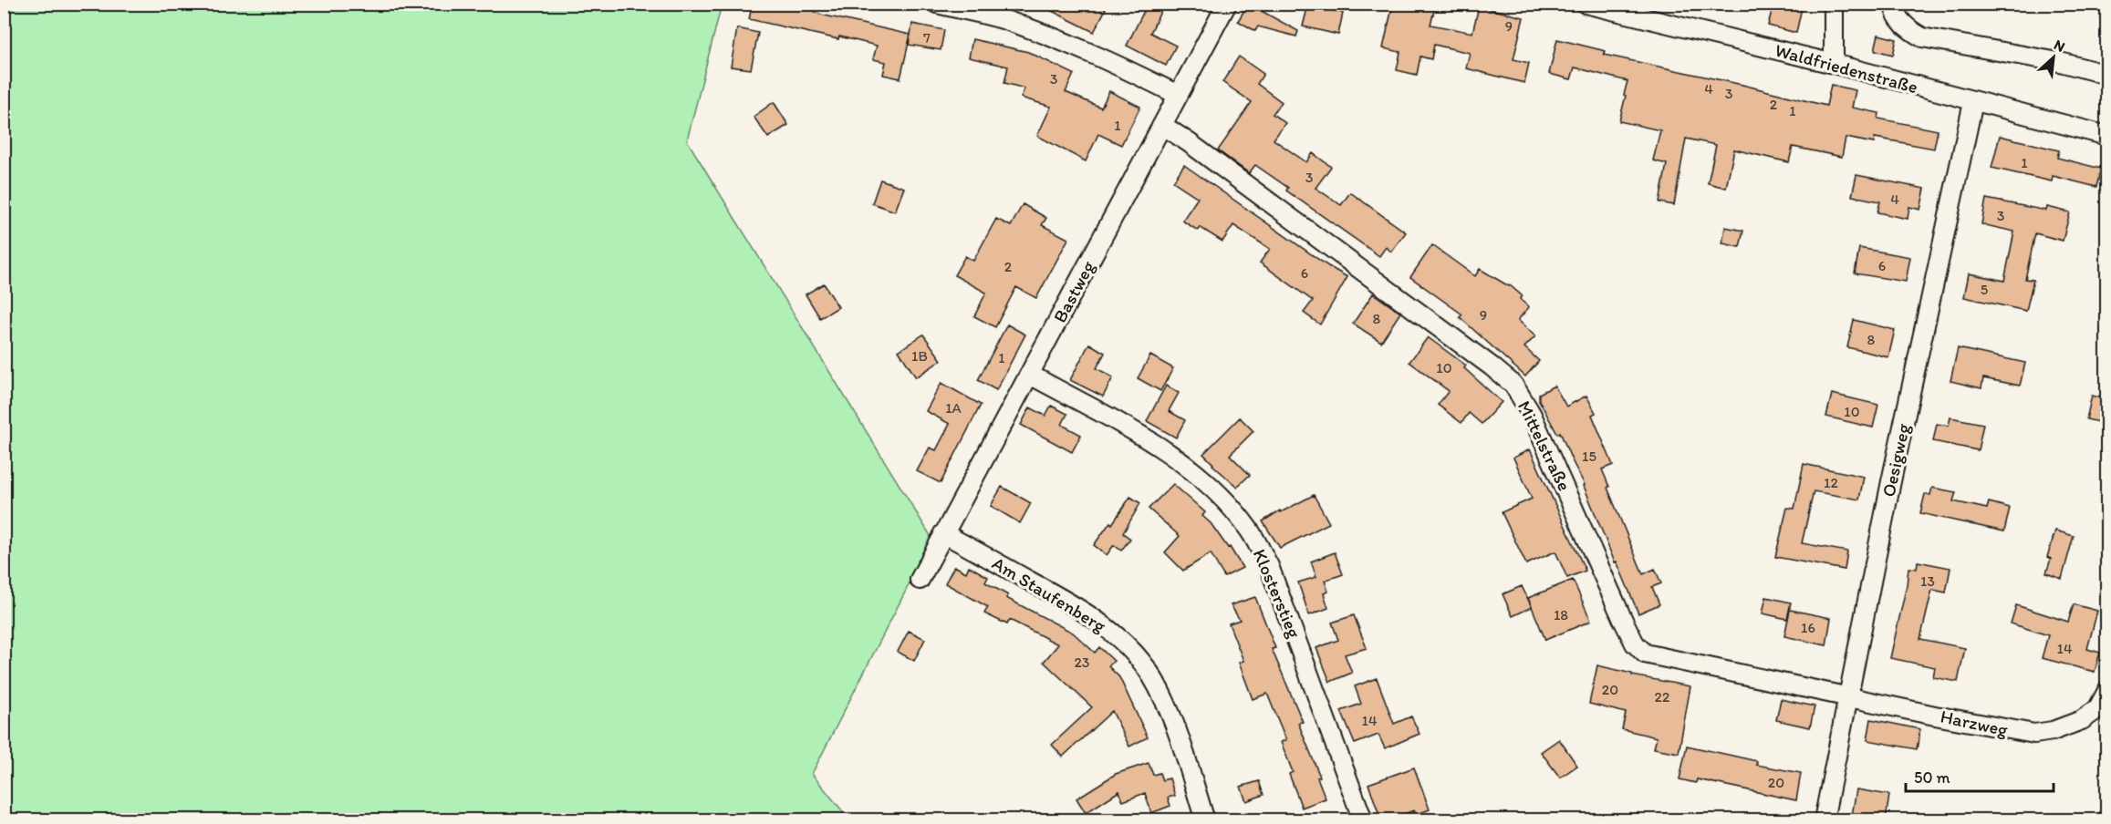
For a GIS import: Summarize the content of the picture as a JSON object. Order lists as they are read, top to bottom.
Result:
{
  "streets": {
    "street": [
      "Waldfriedenstraße",
      "Bastweg",
      "Mittelstraße",
      "Oesigweg",
      "Klosterstieg",
      "Am Staufenberg",
      "Harzweg"
    ]
  },
  "crossings": [
    ["Waldfriedenstraße", "Oesigweg"],
    ["Bastweg", "Mittelstraße"],
    ["Bastweg", "Klosterstieg"],
    ["Bastweg", "Am Staufenberg"],
    ["Mittelstraße", "Oesigweg"],
    ["Mittelstraße", "Harzweg"],
    ["Oesigweg", "Harzweg"]
  ],
  "house_numbers": [
    "9",
    "7",
    "3",
    "4",
    "3",
    "2",
    "1",
    "1",
    "1",
    "3",
    "4",
    "3",
    "6",
    "2",
    "6",
    "5",
    "9",
    "8",
    "8",
    "1B",
    "1",
    "10",
    "1A",
    "10",
    "15",
    "12",
    "13",
    "18",
    "16",
    "14",
    "23",
    "20",
    "22",
    "14",
    "20"
  ],
  "scale_bar": "50 m",
  "north": "top right"
}
